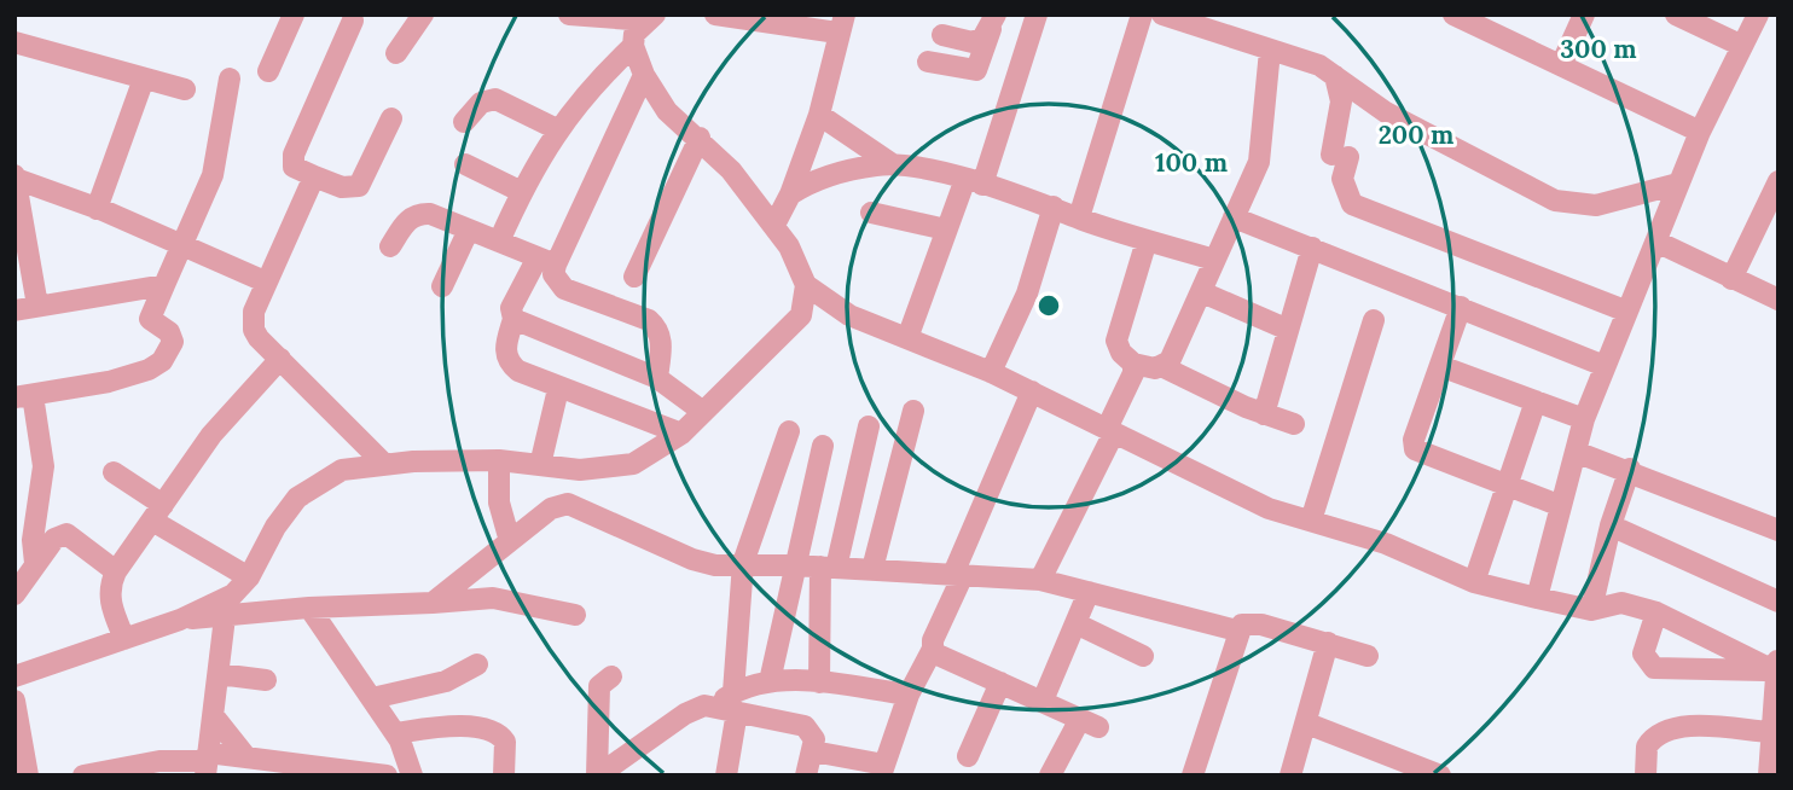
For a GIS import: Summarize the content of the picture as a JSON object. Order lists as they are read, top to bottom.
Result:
{
  "rings": ["300 m", "200 m", "100 m"]
}
